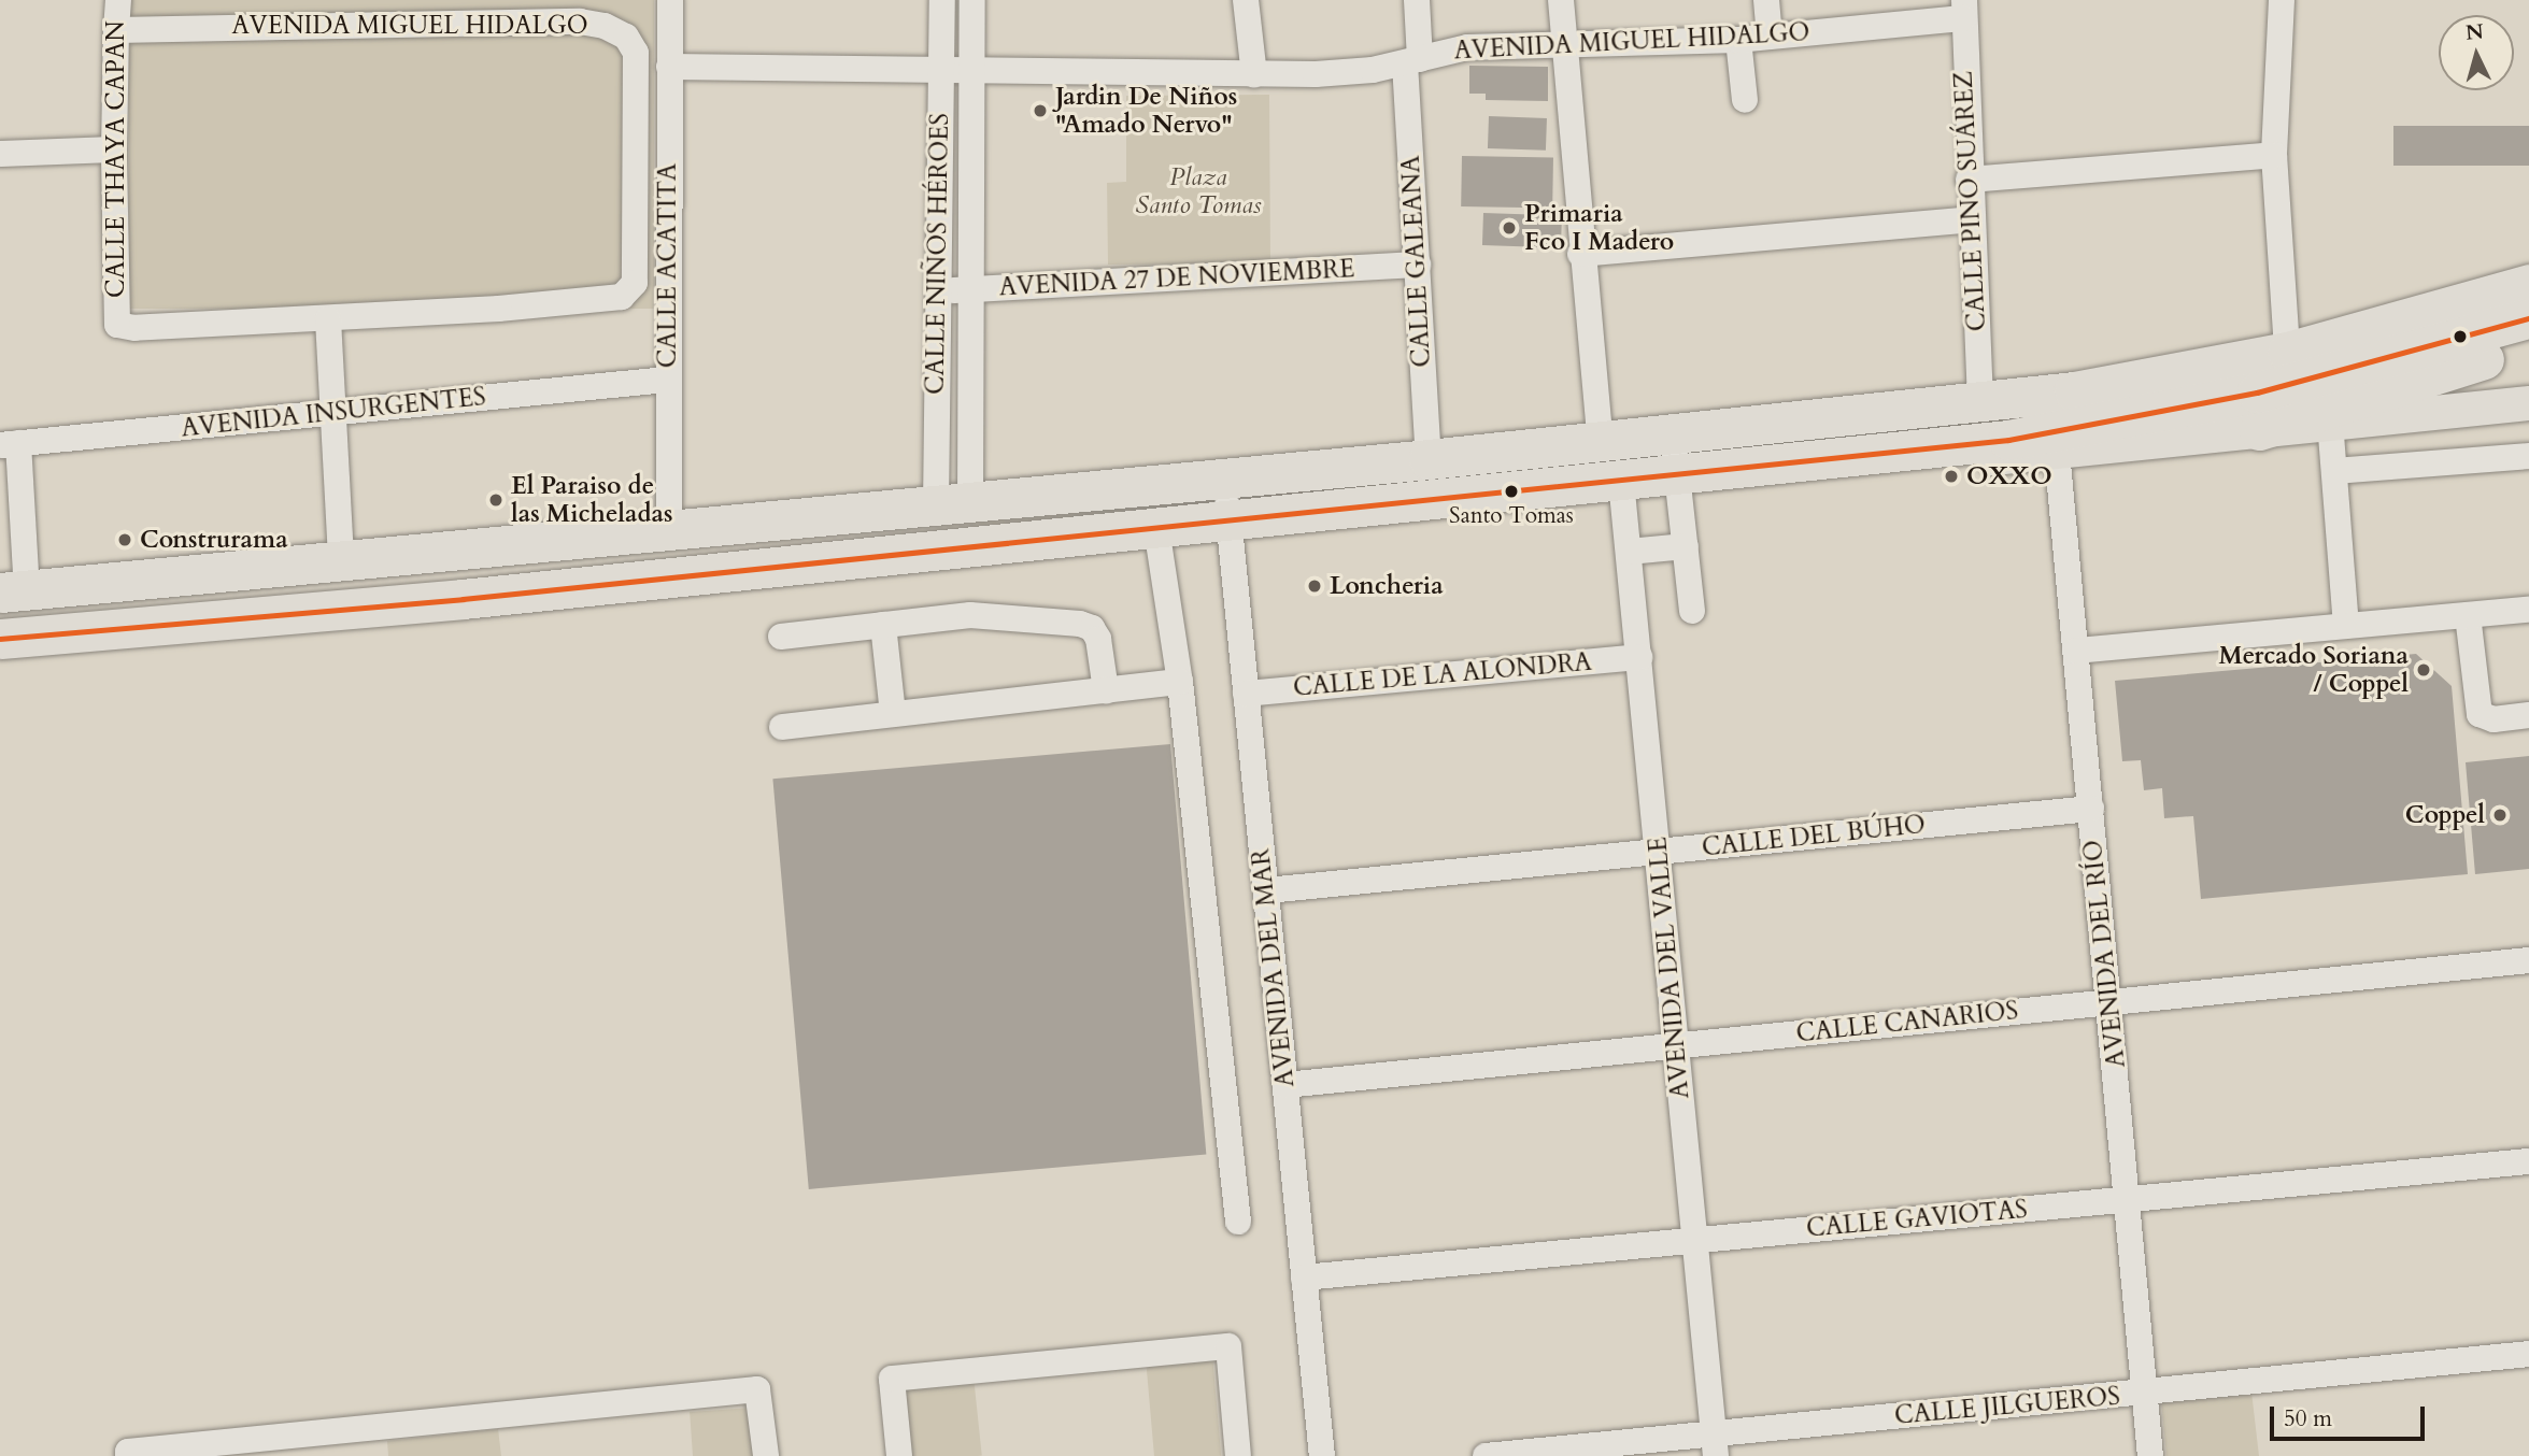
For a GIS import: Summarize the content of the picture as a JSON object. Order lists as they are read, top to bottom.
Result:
{
  "streets": {
    "street": [
      "AVENIDA MIGUEL HIDALGO",
      "CALLE THAYA CAPAN",
      "CALLE PINO SUÁREZ",
      "CALLE NIÑOS HÉROES",
      "CALLE GALEANA",
      "CALLE ACATITA",
      "AVENIDA 27 DE NOVIEMBRE",
      "AVENIDA INSURGENTES",
      "CALLE DE LA ALONDRA",
      "CALLE DEL BÚHO",
      "AVENIDA DEL RÍO",
      "AVENIDA DEL MAR",
      "AVENIDA DEL VALLE",
      "CALLE CANARIOS",
      "CALLE GAVIOTAS",
      "CALLE JILGUEROS"
    ]
  },
  "crossings": [
    ["AVENIDA MIGUEL HIDALGO", "CALLE THAYA CAPAN"],
    ["AVENIDA MIGUEL HIDALGO", "CALLE PINO SUÁREZ"],
    ["AVENIDA MIGUEL HIDALGO", "CALLE NIÑOS HÉROES"],
    ["AVENIDA MIGUEL HIDALGO", "CALLE GALEANA"],
    ["AVENIDA MIGUEL HIDALGO", "CALLE ACATITA"],
    ["CALLE NIÑOS HÉROES", "AVENIDA 27 DE NOVIEMBRE"],
    ["CALLE GALEANA", "AVENIDA 27 DE NOVIEMBRE"],
    ["CALLE ACATITA", "AVENIDA INSURGENTES"],
    ["CALLE DE LA ALONDRA", "AVENIDA DEL MAR"],
    ["CALLE DE LA ALONDRA", "AVENIDA DEL VALLE"],
    ["CALLE DEL BÚHO", "AVENIDA DEL RÍO"],
    ["CALLE DEL BÚHO", "AVENIDA DEL MAR"],
    ["CALLE DEL BÚHO", "AVENIDA DEL VALLE"],
    ["AVENIDA DEL RÍO", "CALLE CANARIOS"],
    ["AVENIDA DEL RÍO", "CALLE GAVIOTAS"],
    ["AVENIDA DEL RÍO", "CALLE JILGUEROS"],
    ["AVENIDA DEL MAR", "CALLE CANARIOS"],
    ["AVENIDA DEL MAR", "CALLE GAVIOTAS"],
    ["AVENIDA DEL VALLE", "CALLE CANARIOS"],
    ["AVENIDA DEL VALLE", "CALLE GAVIOTAS"],
    ["AVENIDA DEL VALLE", "CALLE JILGUEROS"]
  ],
  "parks": ["Plaza Santo Tomas"],
  "places": [
    "Jardin De Niños \"Amado Nervo\"",
    "Primaria Fco I Madero",
    "OXXO",
    "Santo Tomas",
    "El Paraiso de las Micheladas",
    "Construrama",
    "Loncheria",
    "Mercado Soriana / Coppel",
    "Coppel"
  ],
  "scale_bar": "50 m",
  "north": "top"
}
